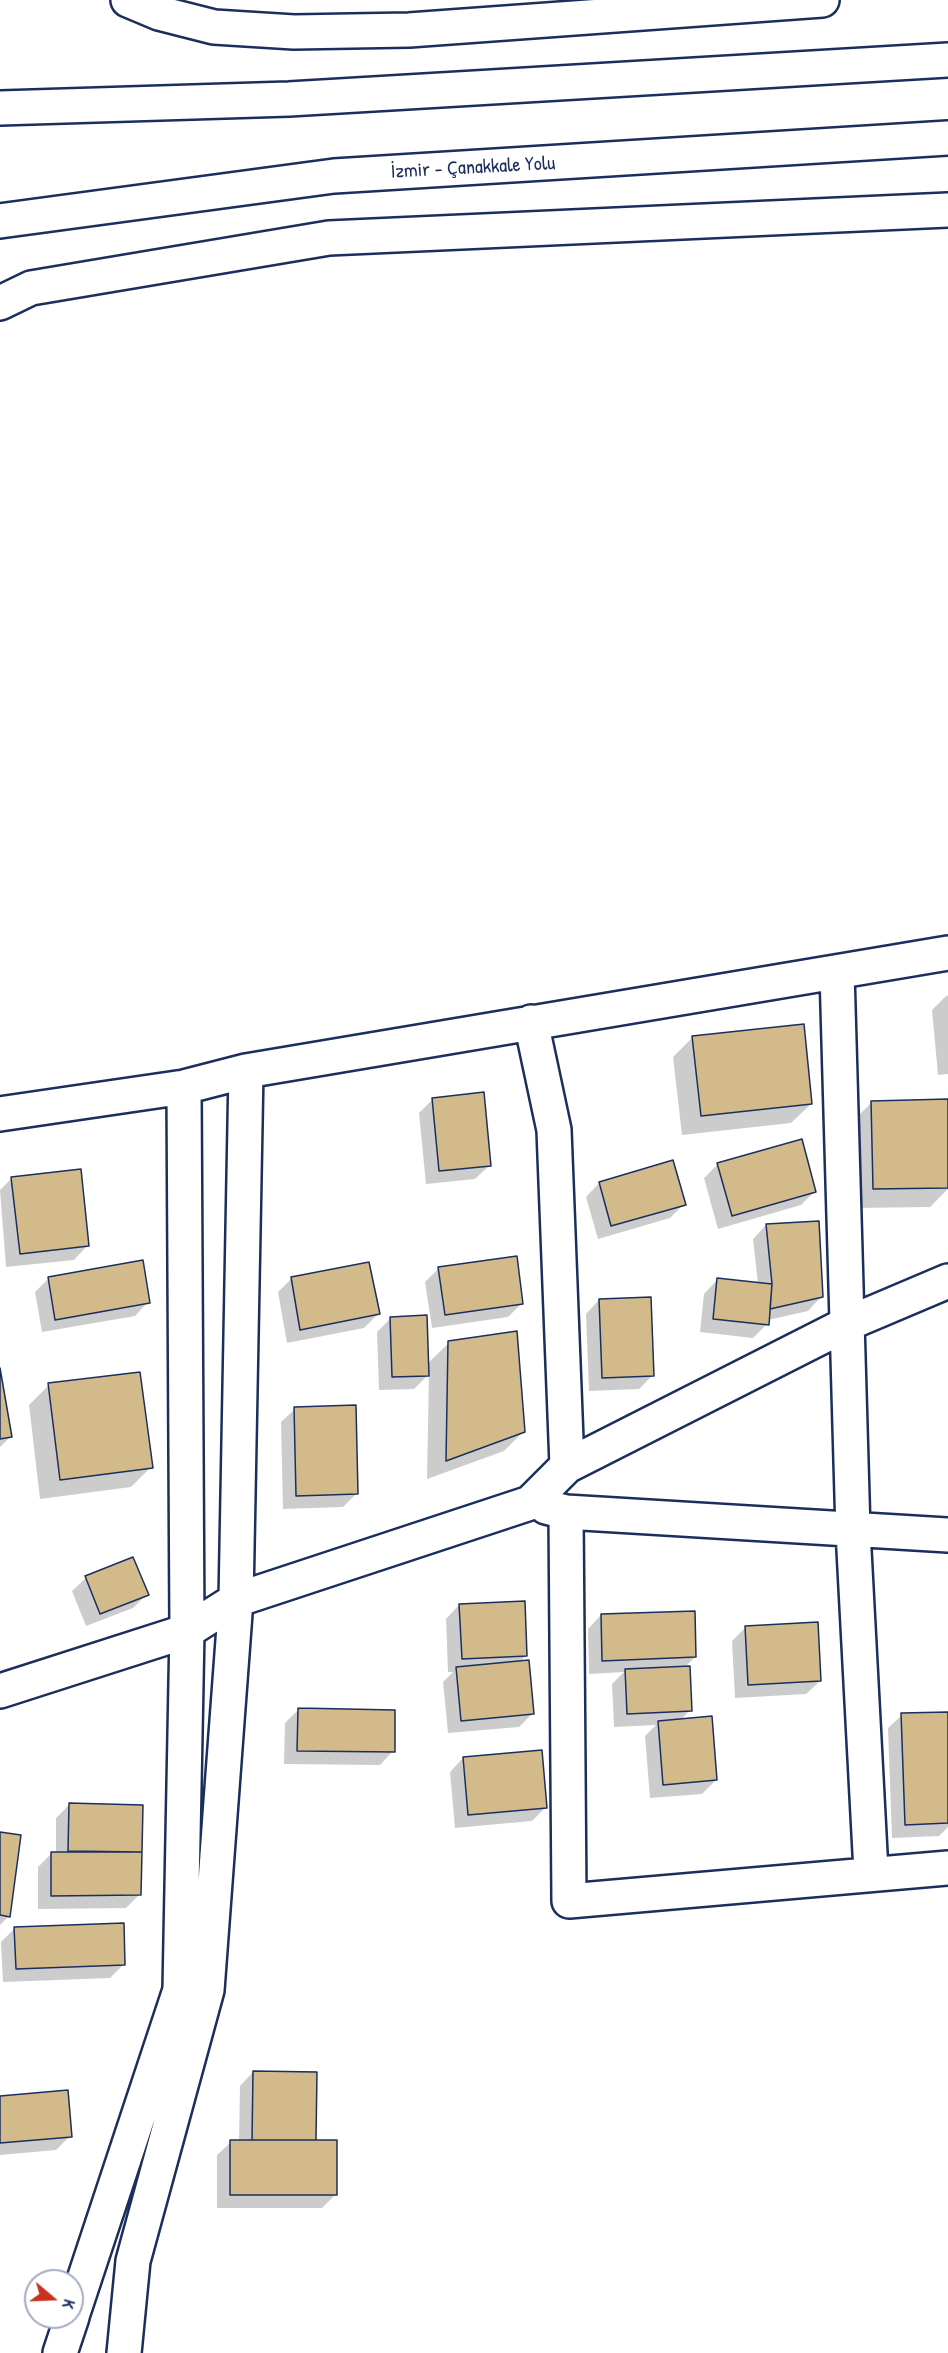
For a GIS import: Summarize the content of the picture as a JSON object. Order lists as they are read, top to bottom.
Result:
{
  "streets": {
    "main road": ["İzmir - Çanakkale Yolu"]
  },
  "north": "right"
}
